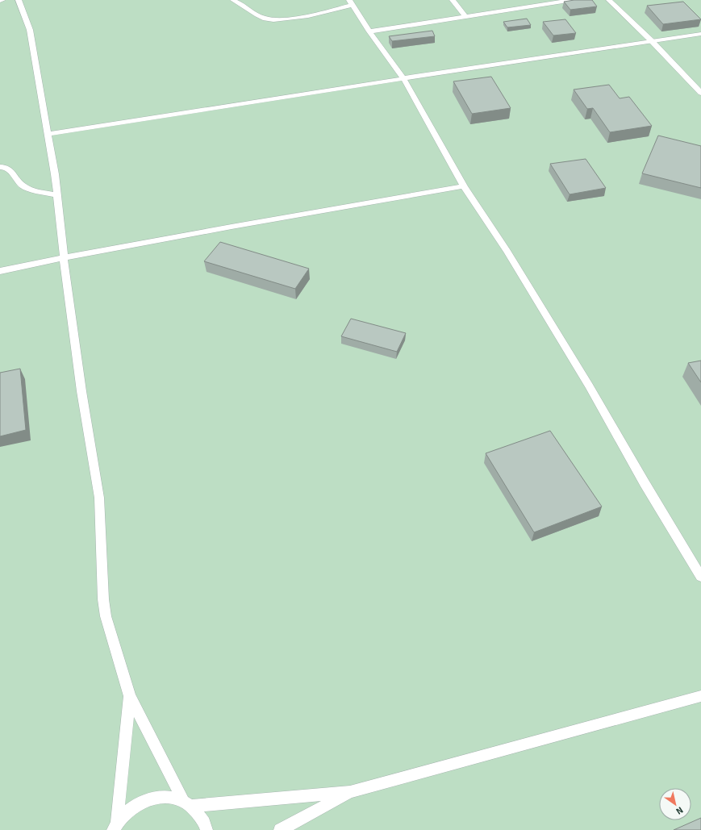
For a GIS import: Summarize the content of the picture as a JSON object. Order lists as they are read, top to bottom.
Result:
{
  "north": "bottom right"
}
